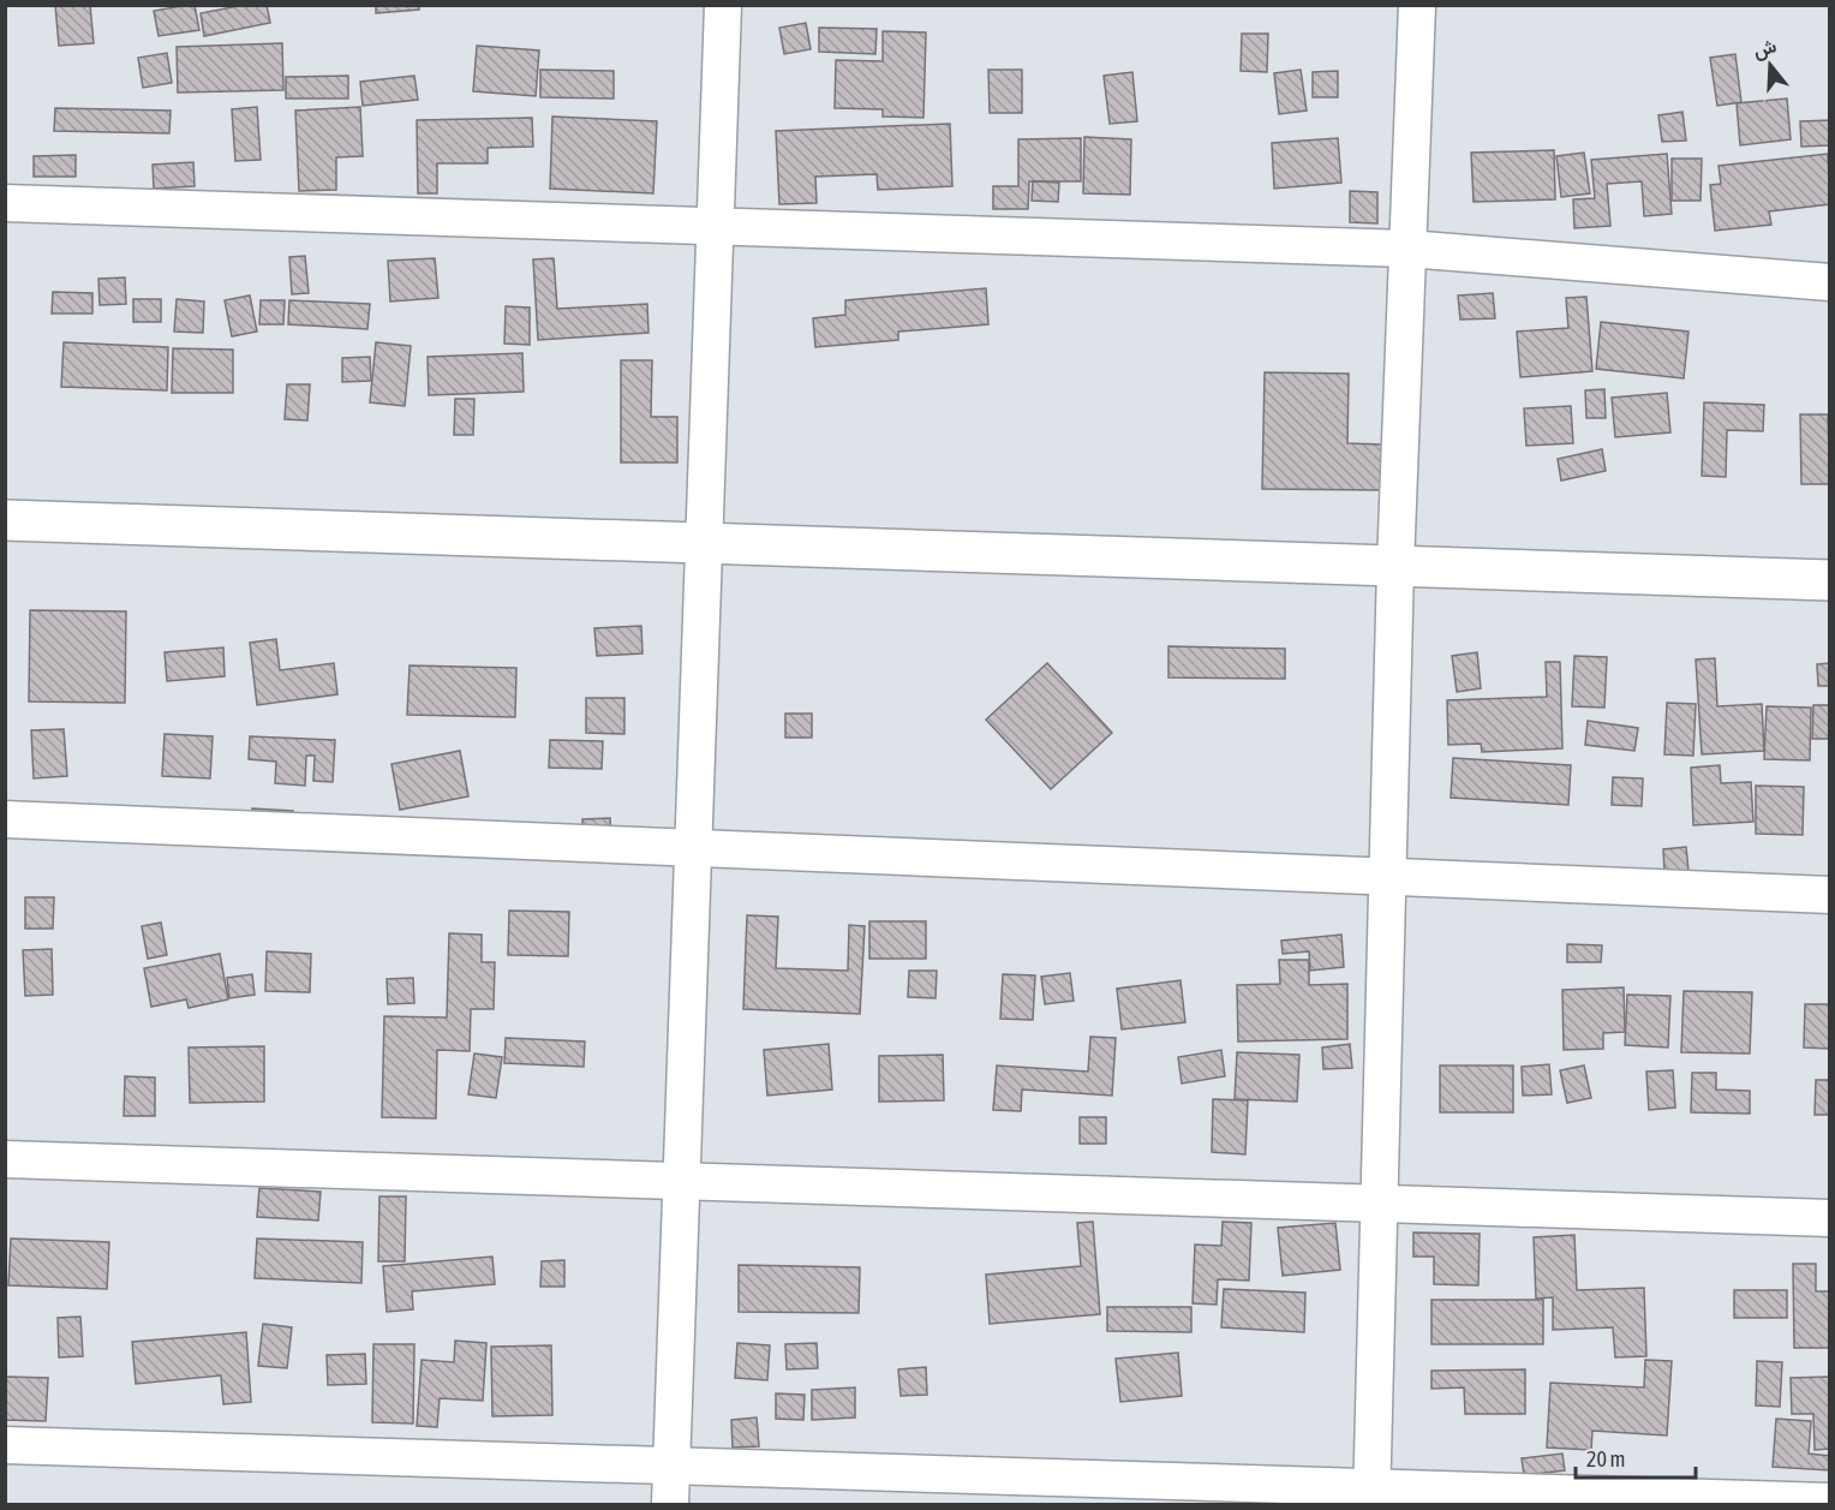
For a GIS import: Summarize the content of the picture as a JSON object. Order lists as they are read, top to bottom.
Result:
{
  "scale_bar": "20 m",
  "north": "top"
}
